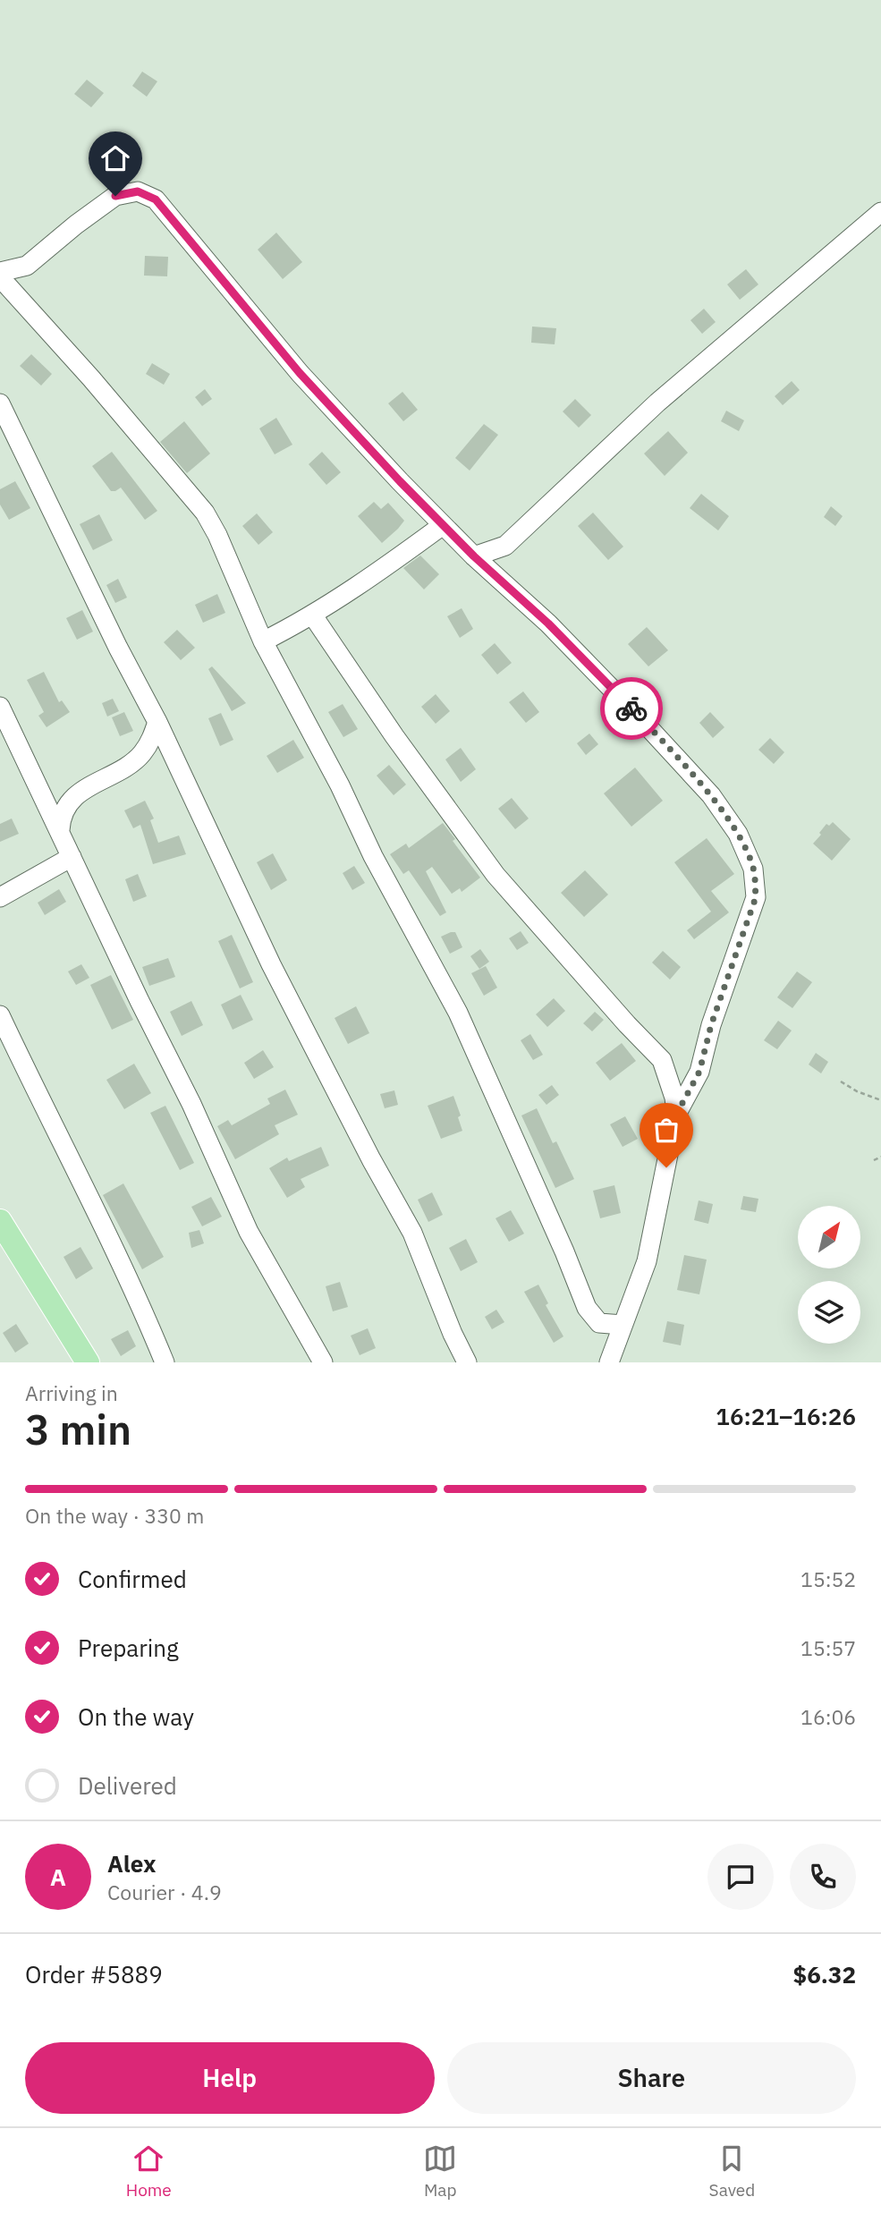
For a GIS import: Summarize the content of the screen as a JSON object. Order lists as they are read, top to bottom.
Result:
{
  "north": "top right",
  "page": {
    "heading": ["3 min", "Arriving in", "16:21–16:26"],
    "panel": [
      "Alex",
      "Courier · 4.9",
      "Order #5889",
      "$6.32"
    ],
    "bar": "On the way · 330 m",
    "list": [
      ["Confirmed", "15:52"],
      ["Preparing", "15:57"],
      ["On the way", "16:06"],
      "Delivered"
    ],
    "round": "A",
    "buttons": ["Help", "Share"],
    "tabs": ["Home", "Map", "Saved"]
  }
}
